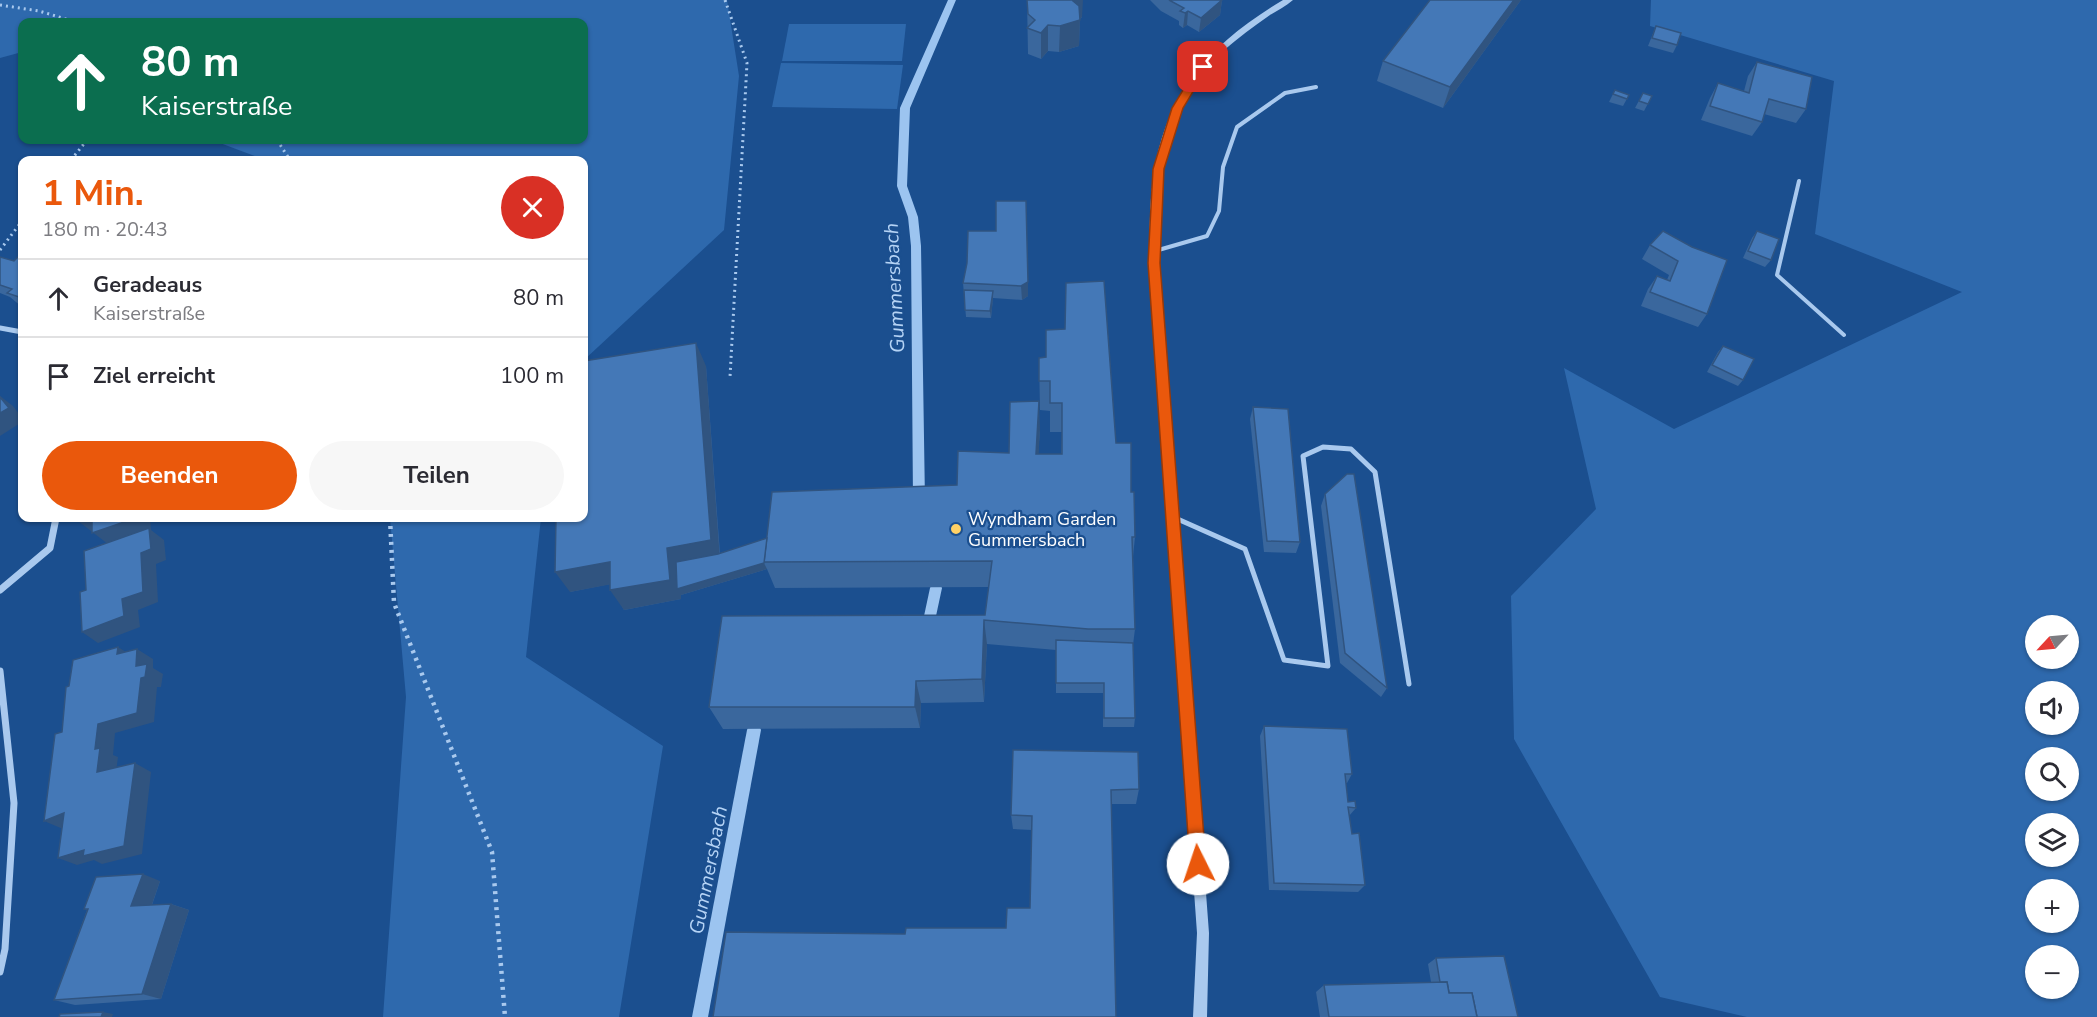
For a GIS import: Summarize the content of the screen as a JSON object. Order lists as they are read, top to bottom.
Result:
{
  "water": ["Gummersbach"],
  "places": ["Wyndham Garden Gummersbach"],
  "north": "bottom left",
  "page": {
    "turn": ["80 m", "Kaiserstraße"],
    "heading": ["1 Min.", "180 m · 20:43"],
    "list": [
      {
        "name": "Geradeaus",
        "note": "Kaiserstraße",
        "value": "80 m"
      },
      {
        "name": "Ziel erreicht",
        "value": "100 m"
      }
    ],
    "buttons": ["Beenden", "Teilen"],
    "map_buttons": ["+", "−"]
  }
}
